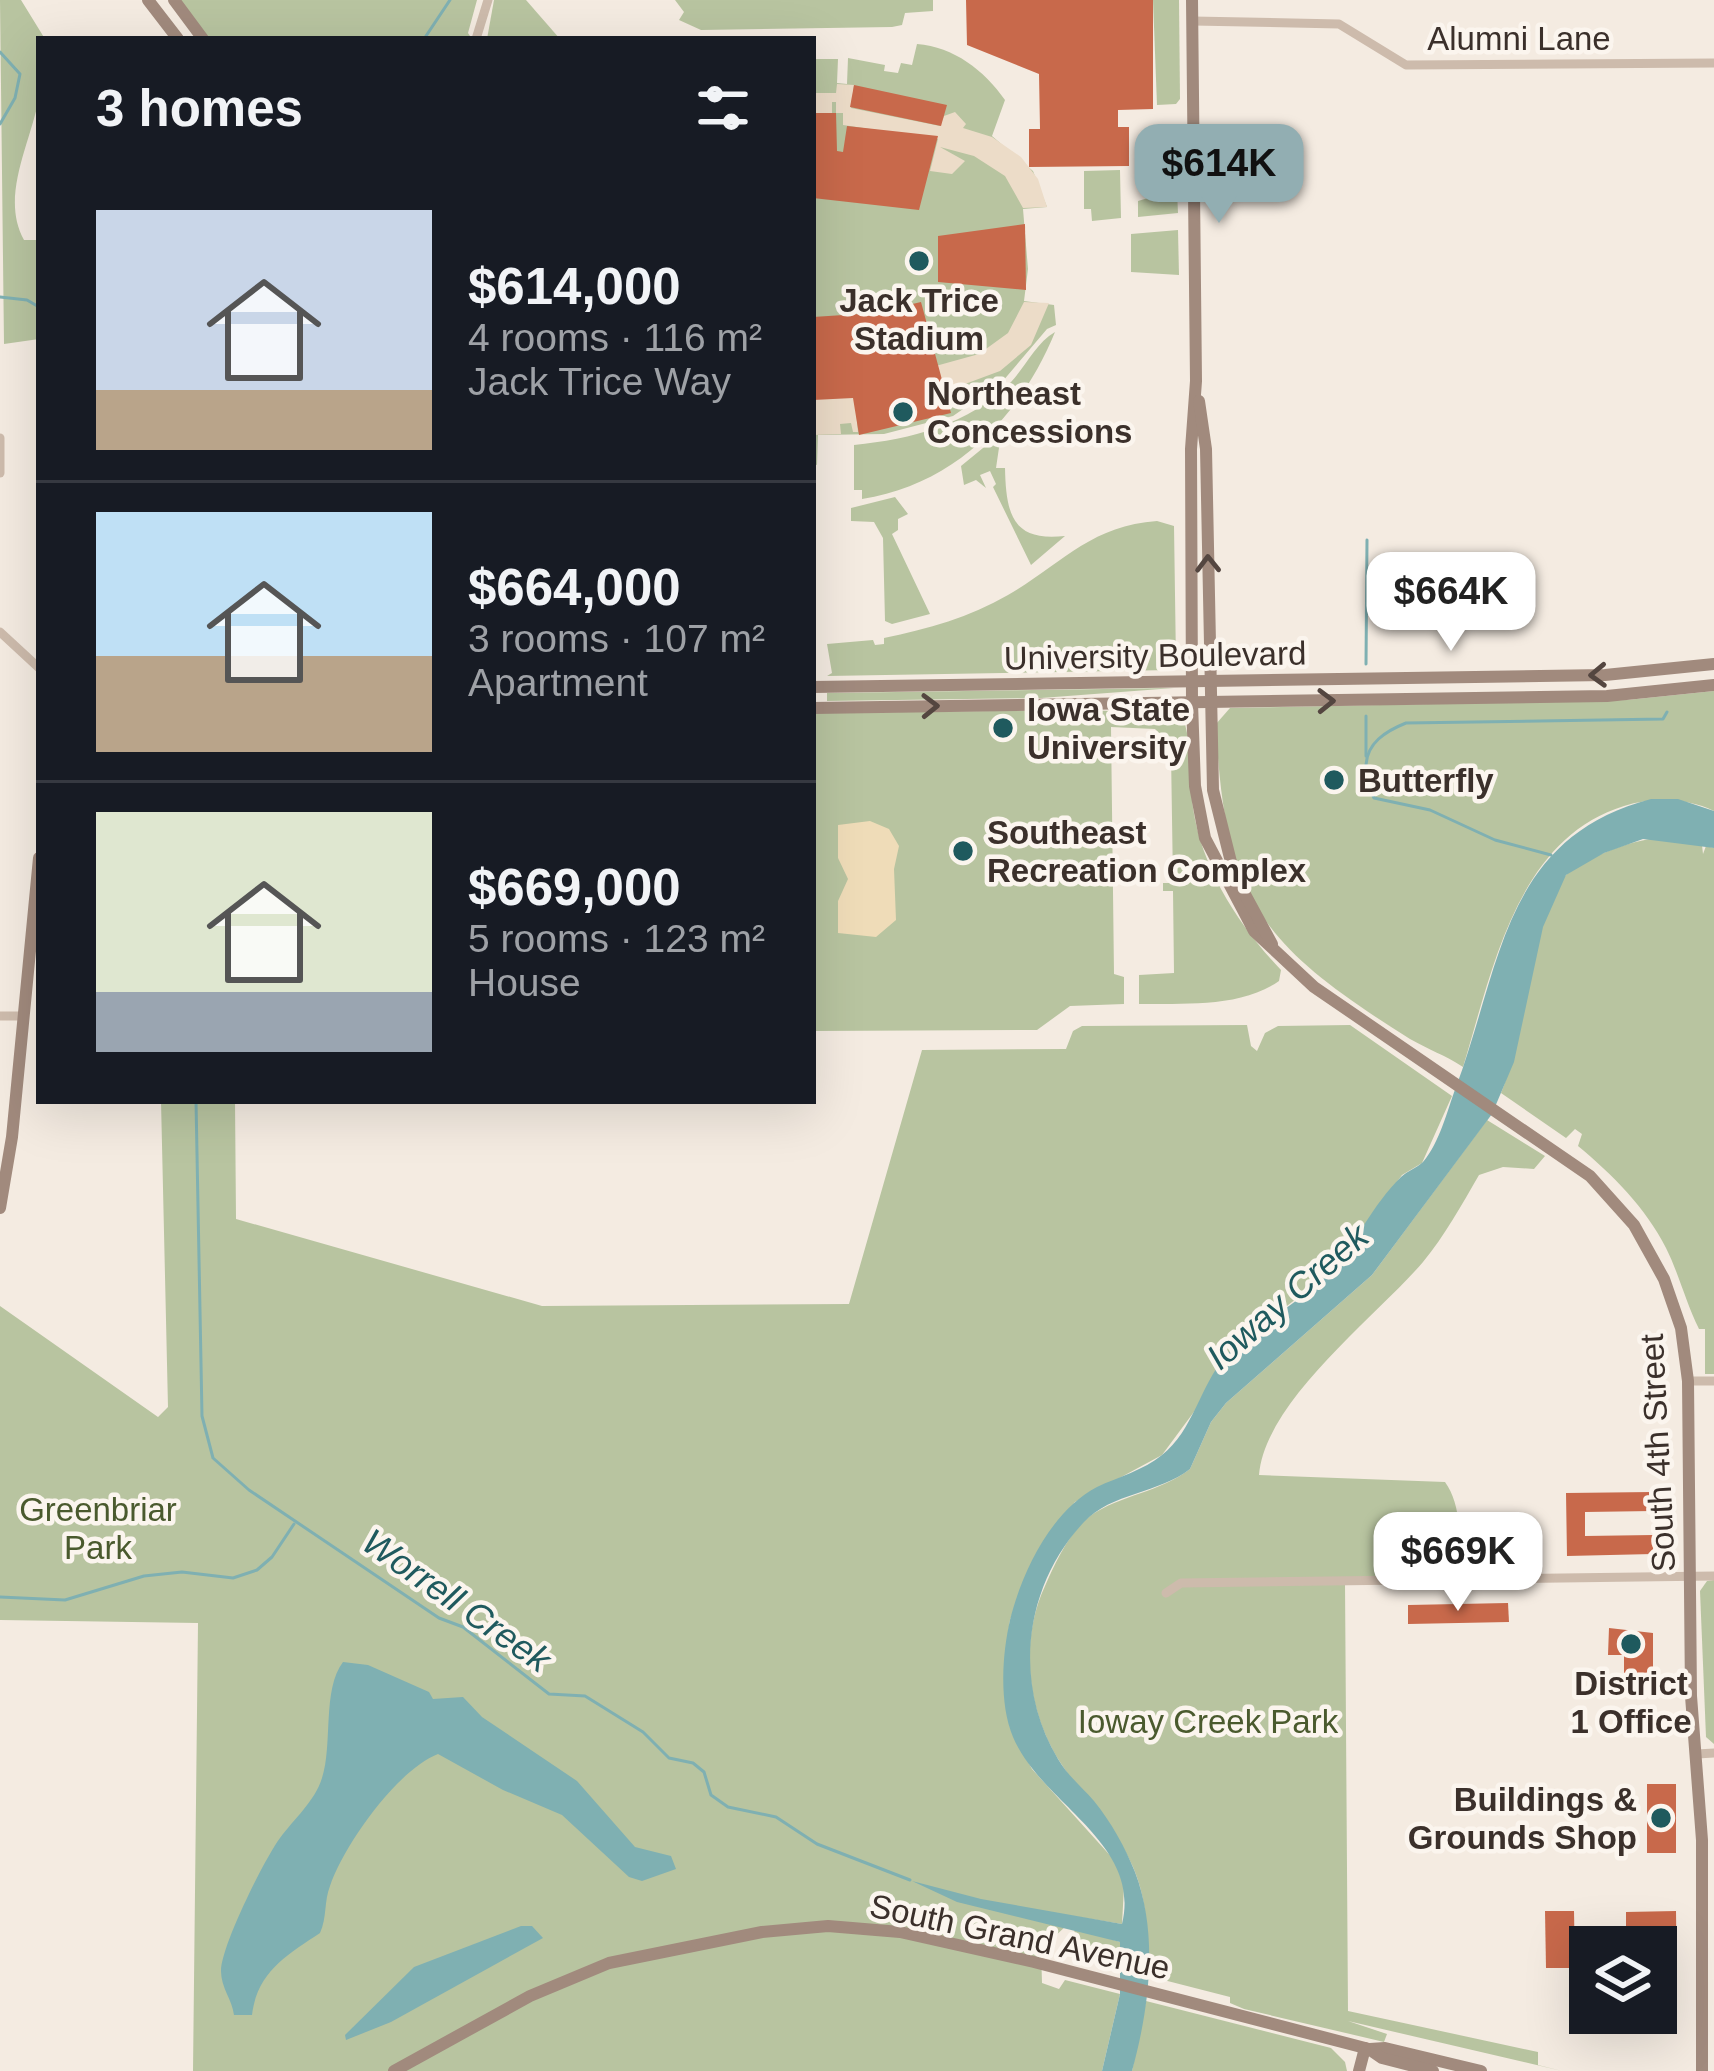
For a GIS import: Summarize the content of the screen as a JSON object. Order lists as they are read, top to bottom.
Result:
{
  "streets": {
    "main road": ["University Boulevard", "South 4th Street", "South Grand Avenue"],
    "street": ["Alumni Lane"]
  },
  "crossings": [
    ["University Boulevard", "South 4th Street"]
  ],
  "water": ["Ioway Creek", "Worrell Creek"],
  "parks": ["Greenbriar Park", "Ioway Creek Park"],
  "places": [
    "Jack Trice Stadium",
    "Northeast Concessions",
    "Iowa State University",
    "Butterfly",
    "Southeast Recreation Complex",
    "District 1 Office",
    "Buildings & Grounds Shop"
  ],
  "page": {
    "heading": "3 homes",
    "price": ["$614K", "$664K", "$669K"],
    "list": [
      {
        "name": "$614,000",
        "note": "4 rooms · 116 m² · Jack Trice Way"
      },
      {
        "name": "$664,000",
        "note": "3 rooms · 107 m² · Apartment"
      },
      {
        "name": "$669,000",
        "note": "5 rooms · 123 m² · House"
      }
    ]
  }
}
